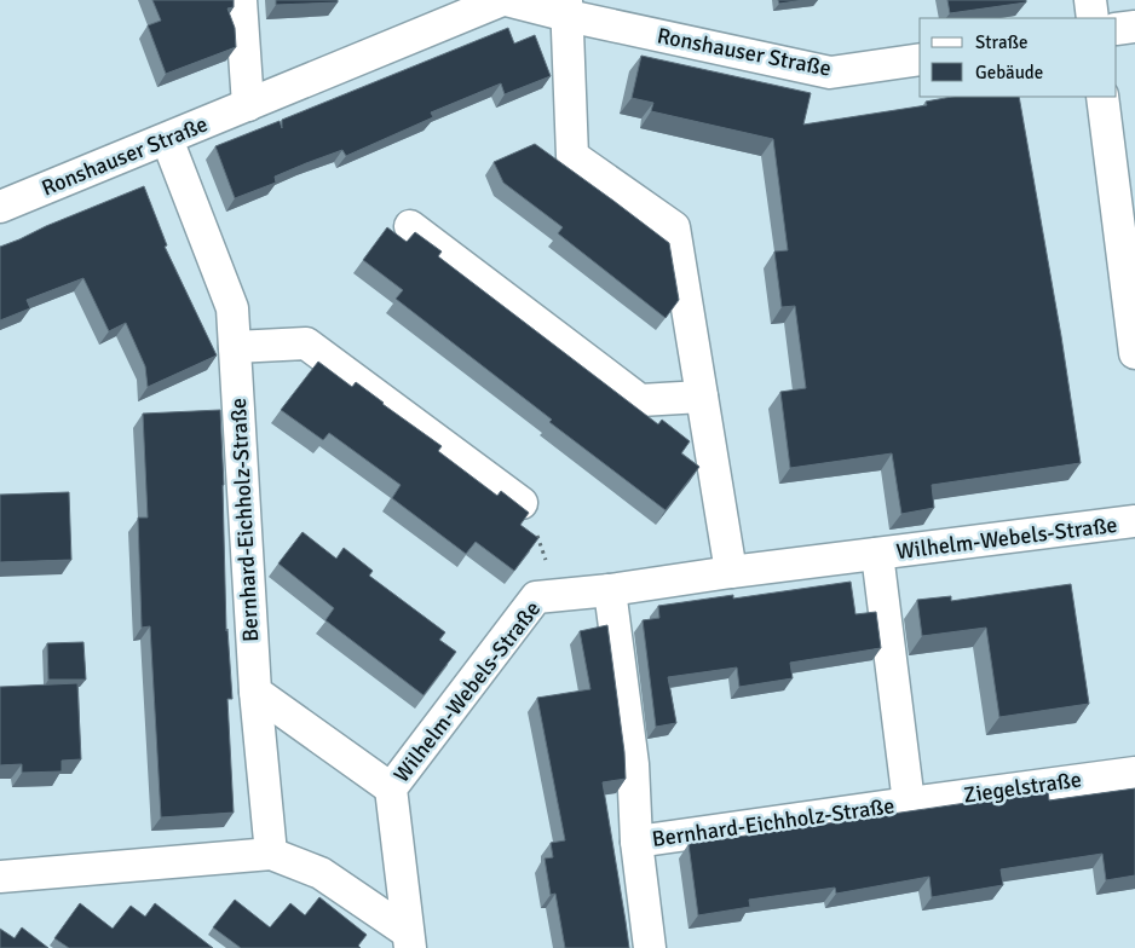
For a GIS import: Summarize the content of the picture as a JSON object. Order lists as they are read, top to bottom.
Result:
{
  "streets": {
    "street": [
      "Ronshauser Straße",
      "Bernhard-Eichholz-Straße",
      "Wilhelm-Webels-Straße",
      "Ziegelstraße"
    ]
  },
  "crossings": [
    ["Ronshauser Straße", "Bernhard-Eichholz-Straße"],
    ["Bernhard-Eichholz-Straße", "Wilhelm-Webels-Straße"],
    ["Bernhard-Eichholz-Straße", "Ziegelstraße"],
    ["Wilhelm-Webels-Straße", "Ziegelstraße"]
  ],
  "legend": ["Straße", "Gebäude"]
}
